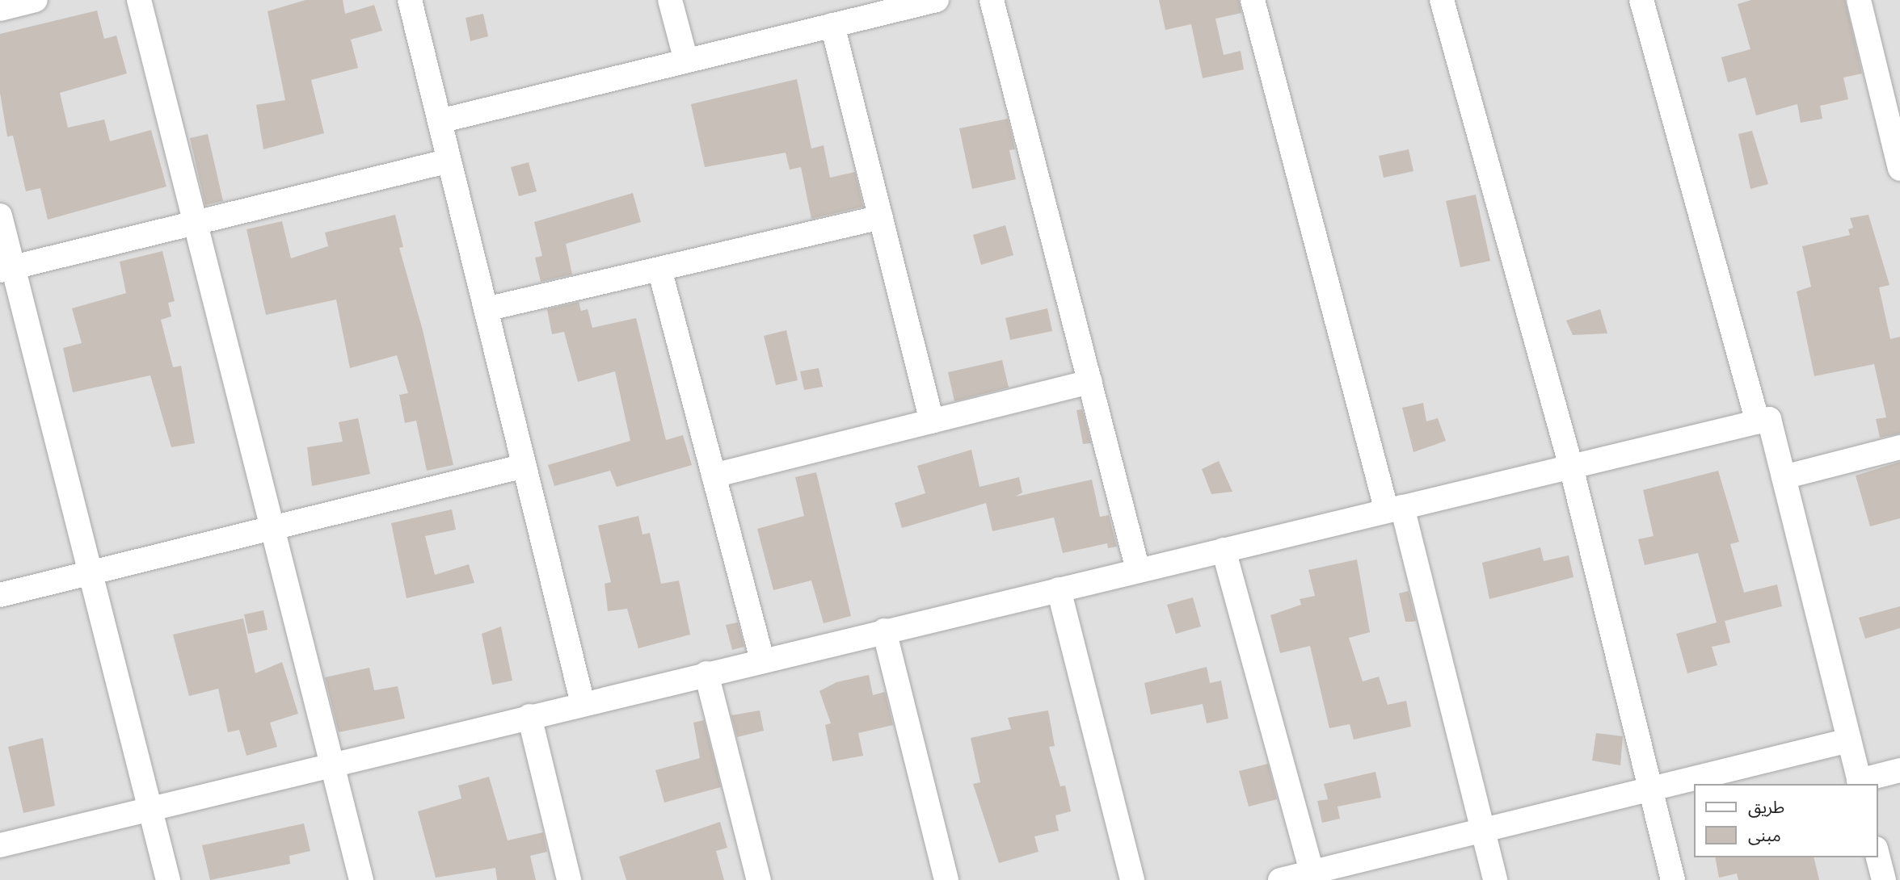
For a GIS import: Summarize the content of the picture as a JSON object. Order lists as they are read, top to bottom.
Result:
{
  "legend": ["طريق", "مبنى"]
}
